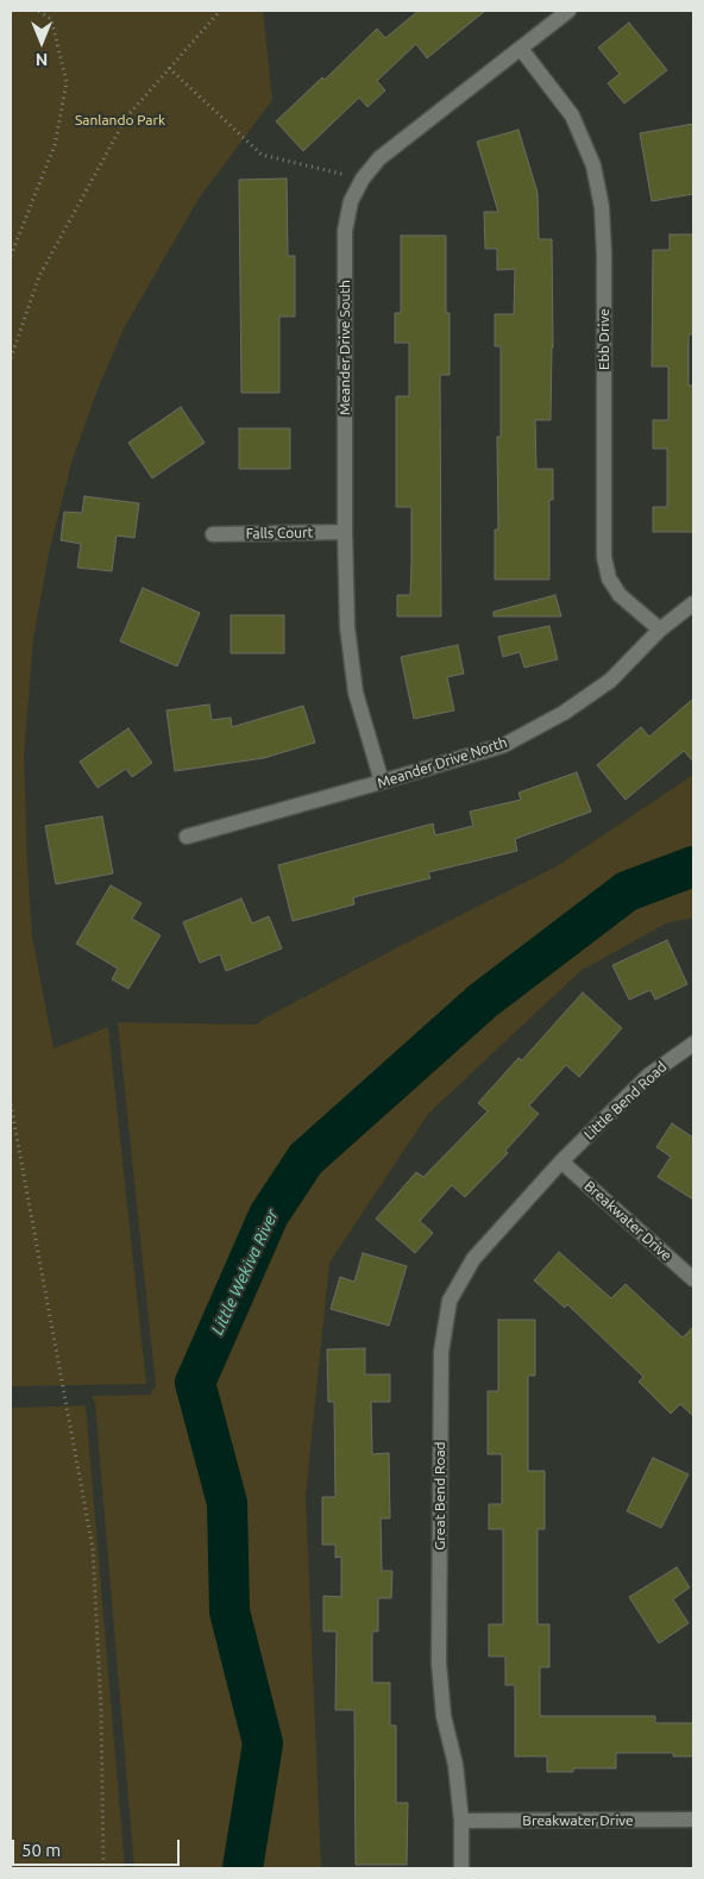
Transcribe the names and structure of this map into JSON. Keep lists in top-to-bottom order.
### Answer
{
  "streets": {
    "street": [
      "Ebb Drive",
      "Meander Drive South",
      "Falls Court",
      "Meander Drive North",
      "Little Bend Road",
      "Breakwater Drive",
      "Great Bend Road"
    ]
  },
  "crossings": [
    ["Ebb Drive", "Meander Drive South"],
    ["Ebb Drive", "Meander Drive North"],
    ["Meander Drive South", "Falls Court"],
    ["Meander Drive South", "Meander Drive North"],
    ["Little Bend Road", "Breakwater Drive"],
    ["Little Bend Road", "Great Bend Road"],
    ["Breakwater Drive", "Great Bend Road"]
  ],
  "water": ["Little Wekiva River"],
  "parks": ["Sanlando Park"],
  "scale_bar": "50 m",
  "north": "bottom"
}
